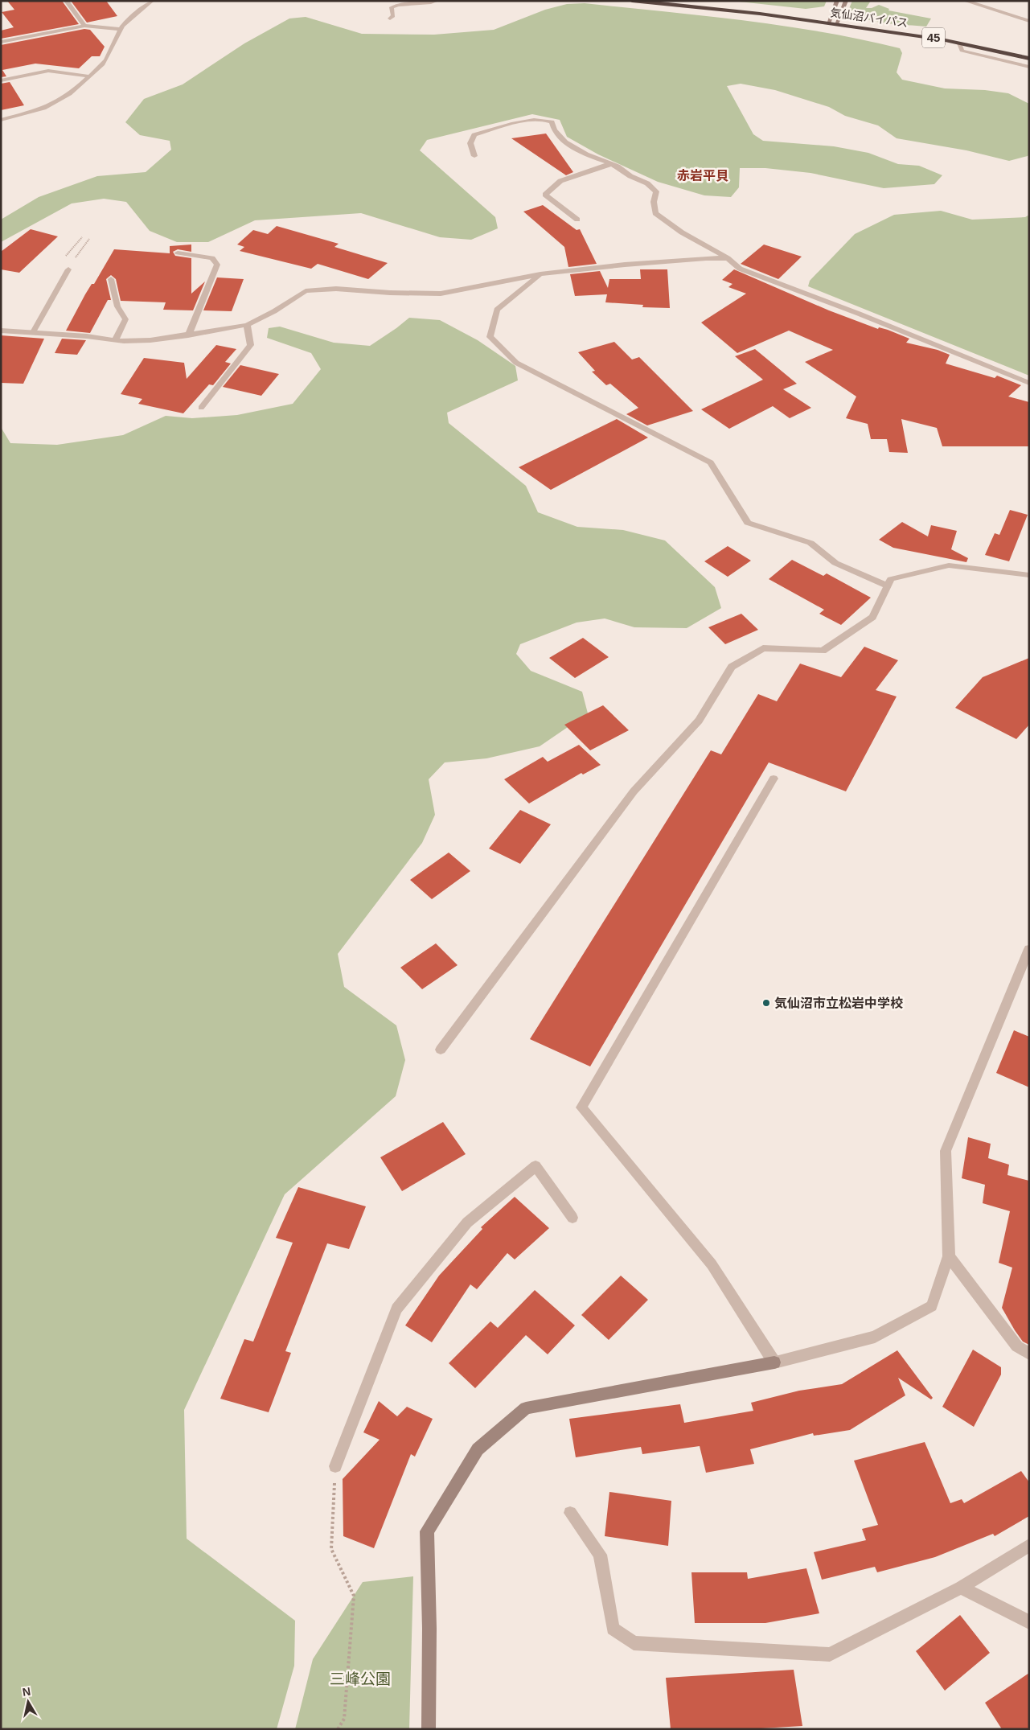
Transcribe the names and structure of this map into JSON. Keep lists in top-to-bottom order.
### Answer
{
  "streets": {
    "highway": ["気仙沼バイパス", "45"]
  },
  "districts": ["赤岩平貝"],
  "parks": ["三峰公園"],
  "places": ["気仙沼市立松岩中学校"],
  "north": "top"
}
